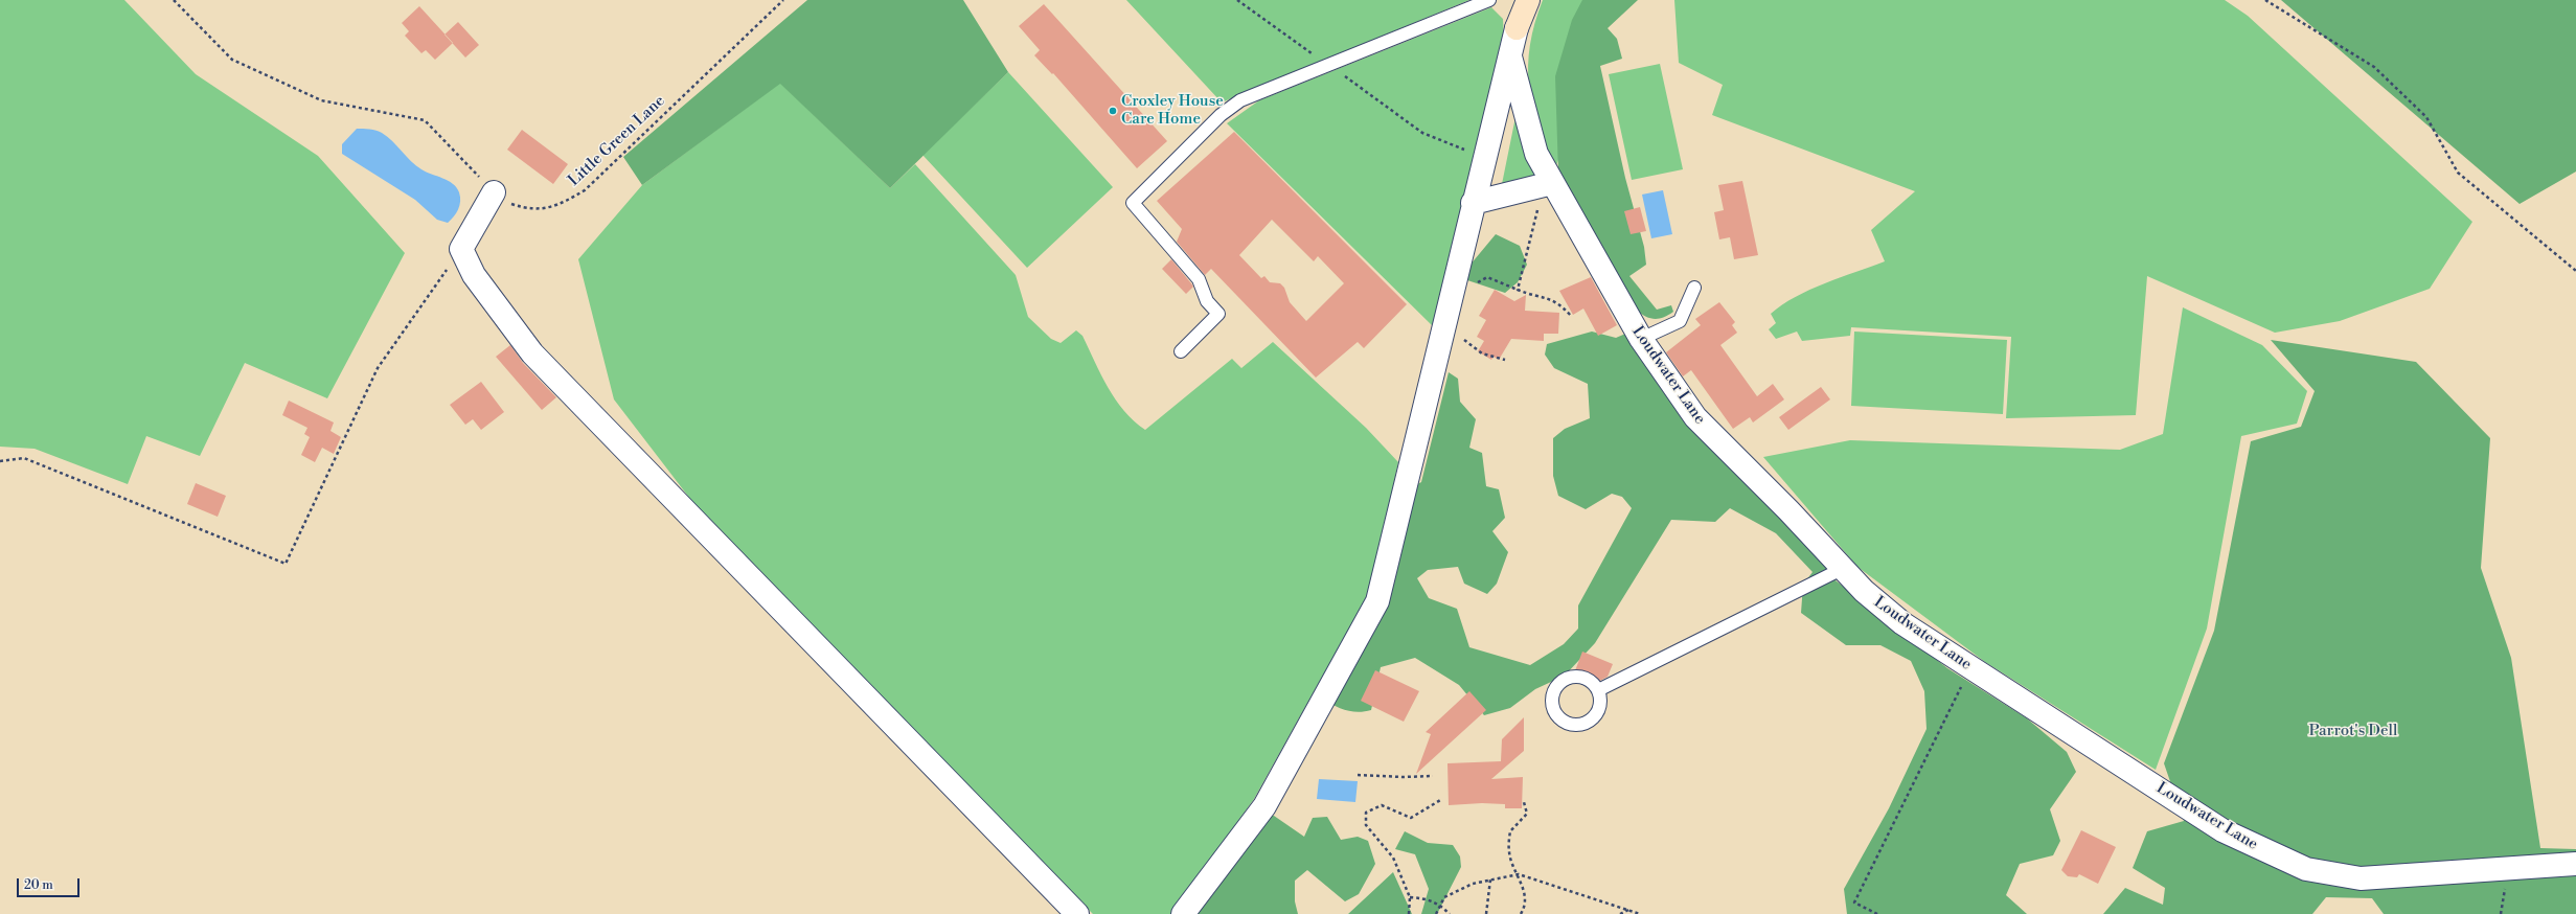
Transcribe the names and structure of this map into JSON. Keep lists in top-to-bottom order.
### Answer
{
  "streets": {
    "street": ["Loudwater Lane"],
    "path": ["Little Green Lane"]
  },
  "parks": ["Parrot's Dell"],
  "places": ["Croxley House Care Home"],
  "scale_bar": "20 m"
}
